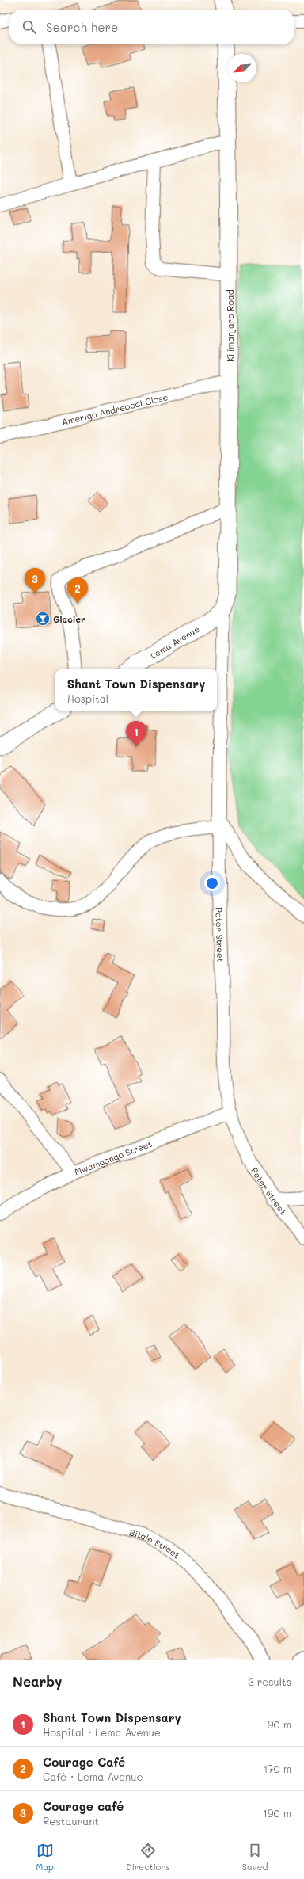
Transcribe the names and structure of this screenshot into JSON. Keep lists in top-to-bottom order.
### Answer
{
  "streets": {
    "main road": ["Kilimanjaro Road", "Lema Avenue"],
    "street": [
      "Amerigo Andreocci Close",
      "Peter Street",
      "Mwamgongo Street",
      "Bitale Street"
    ]
  },
  "crossings": [
    ["Kilimanjaro Road", "Amerigo Andreocci Close"],
    ["Kilimanjaro Road", "Lema Avenue"],
    ["Kilimanjaro Road", "Peter Street"],
    ["Lema Avenue", "Peter Street"],
    ["Peter Street", "Mwamgongo Street"]
  ],
  "places": {
    "bar": ["Glacier"]
  },
  "north": "bottom left",
  "page": {
    "search": "Search here",
    "pins": ["3", "2", "1"],
    "popup": ["Shant Town Dispensary", "Hospital"],
    "heading": ["Nearby", "3 results"],
    "list": [
      {
        "mark": "1",
        "name": "Shant Town Dispensary",
        "note": "Hospital · Lema Avenue",
        "value": "90 m"
      },
      {
        "mark": "2",
        "name": "Courage Café",
        "note": "Café · Lema Avenue",
        "value": "170 m"
      },
      {
        "mark": "3",
        "name": "Courage café",
        "note": "Restaurant",
        "value": "190 m"
      }
    ],
    "nav": ["Map", "Directions", "Saved"]
  }
}
